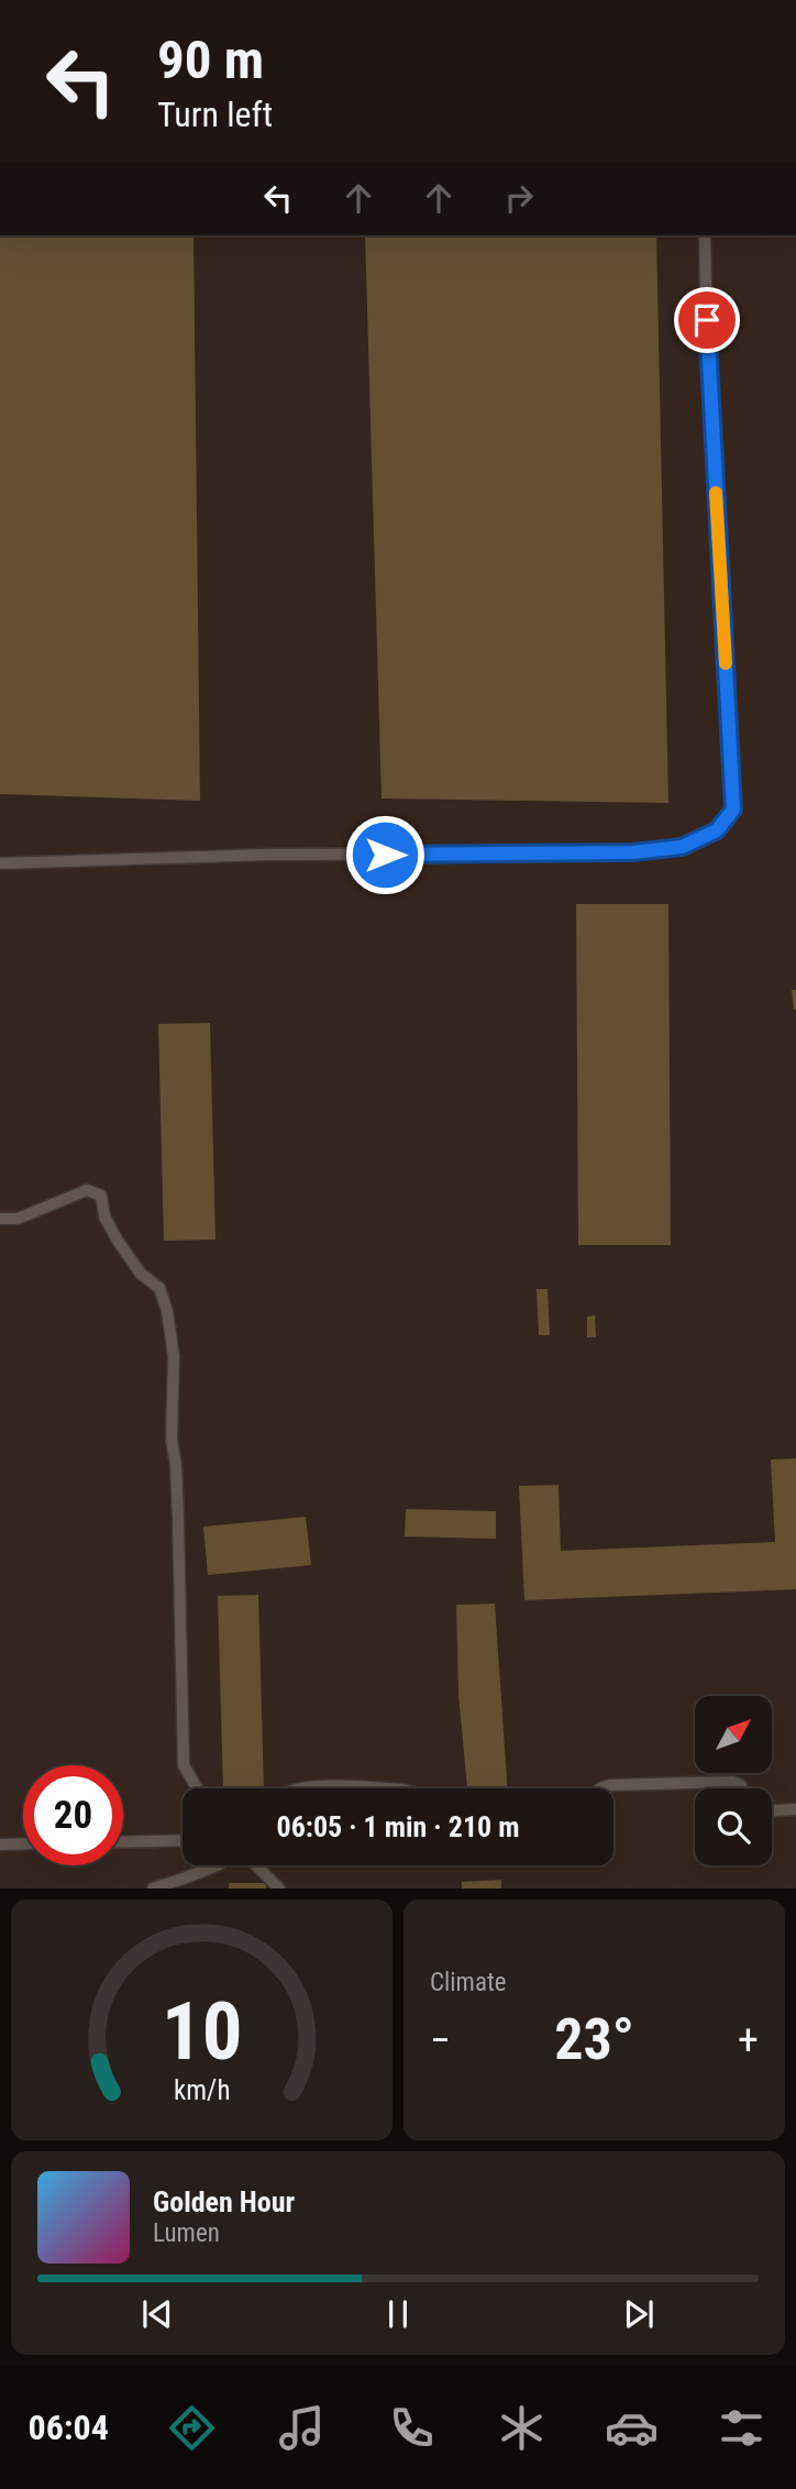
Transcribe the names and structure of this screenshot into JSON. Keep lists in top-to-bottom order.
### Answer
{
  "north": "top right",
  "page": {
    "turn": ["90 m", "Turn left"],
    "limit": "20",
    "trip": "06:05 · 1 min · 210 m",
    "tile": "Climate",
    "heat": ["−", "23°", "+"],
    "song": ["Golden Hour", "Lumen"],
    "tabs": "06:04",
    "gauge": ["10", "km/h"]
  }
}
